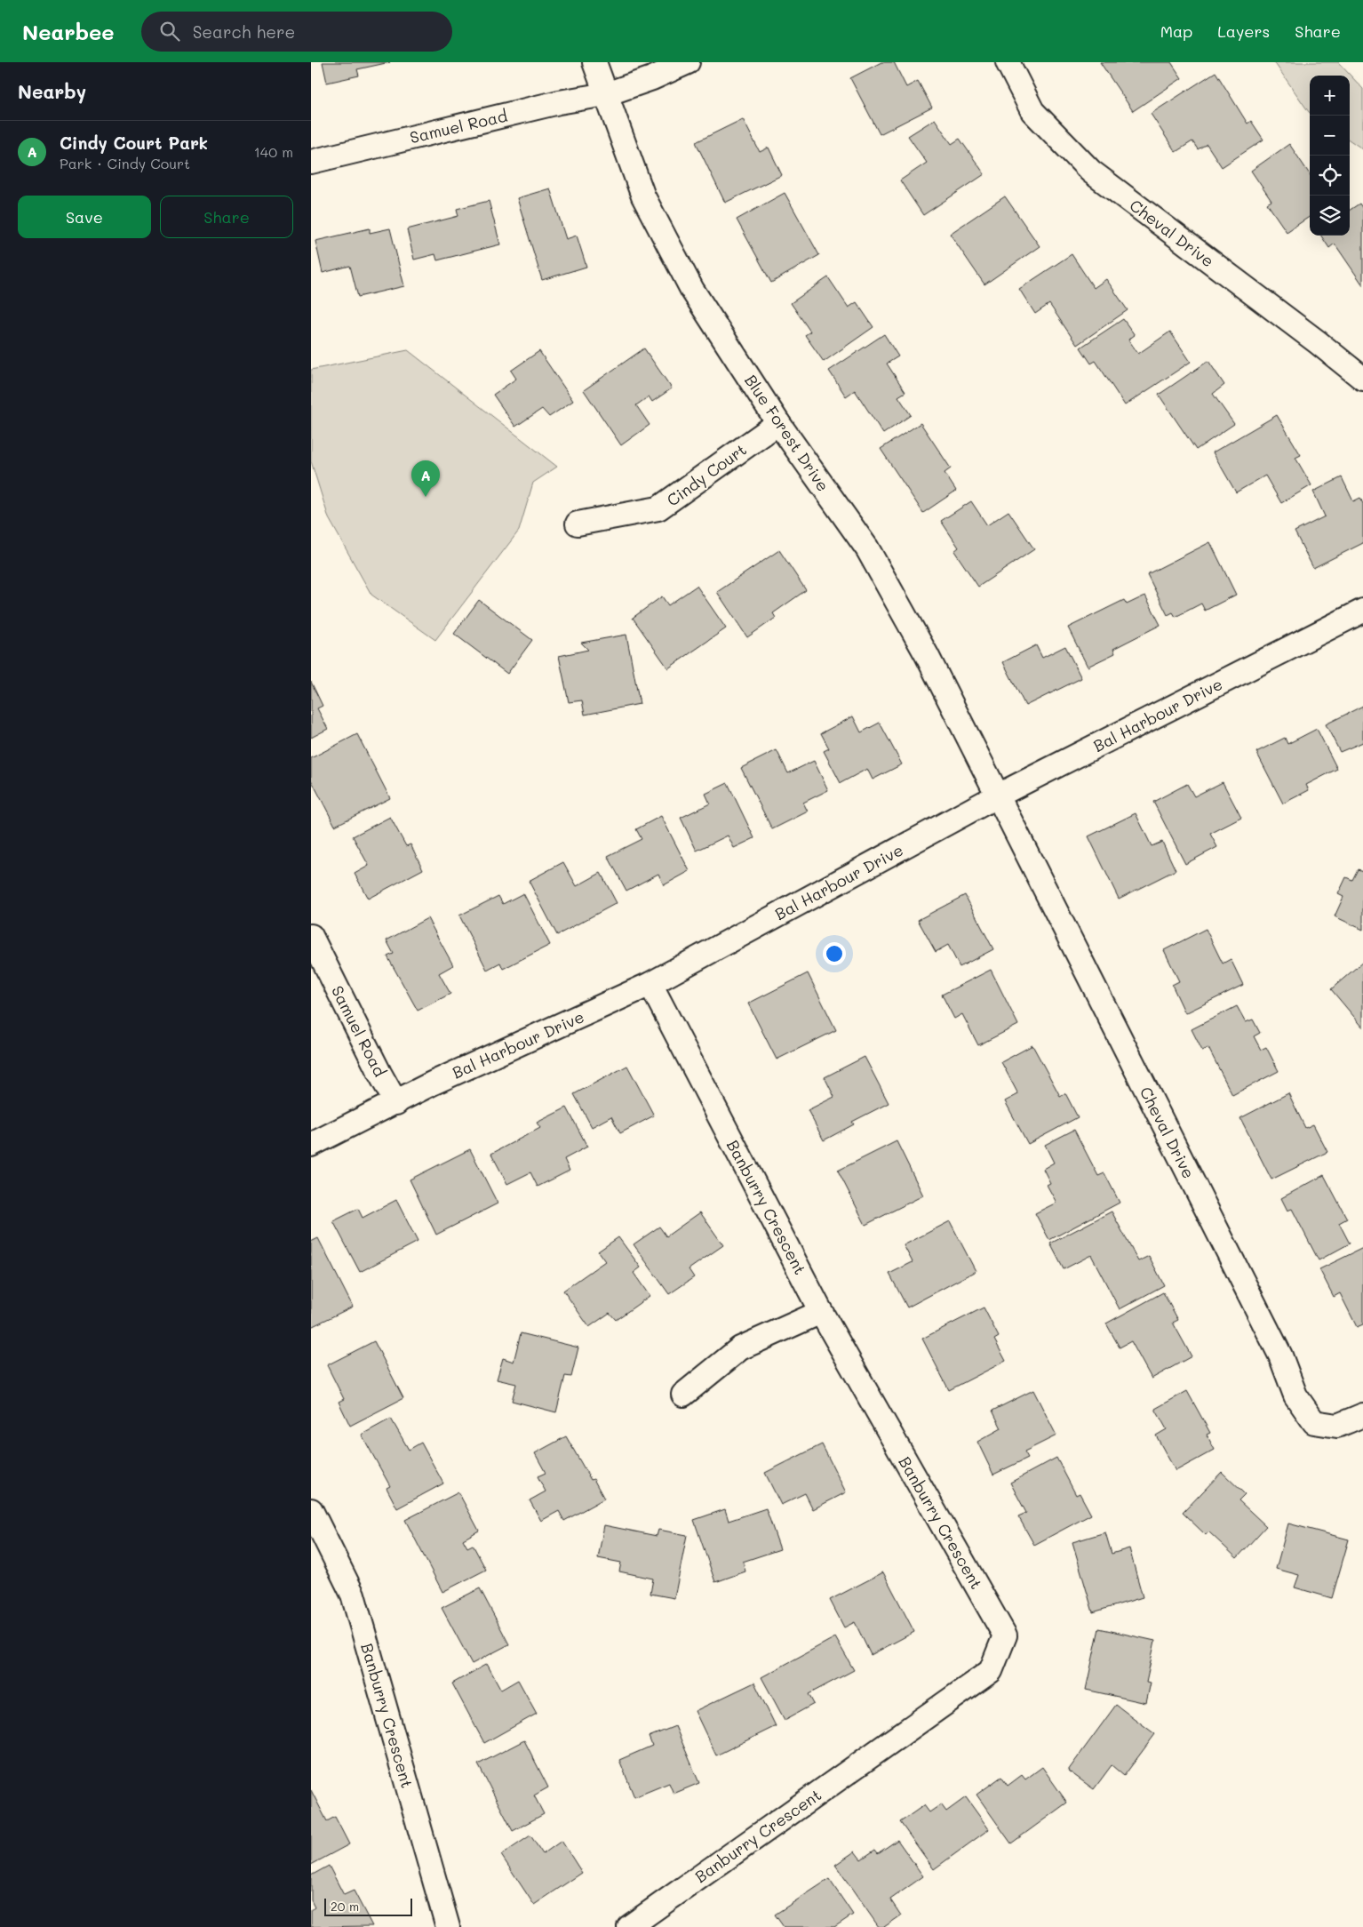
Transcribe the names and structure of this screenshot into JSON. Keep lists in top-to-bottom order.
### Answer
{
  "streets": {
    "street": [
      "Samuel Road",
      "Cheval Drive",
      "Blue Forest Drive",
      "Cindy Court",
      "Bal Harbour Drive",
      "Banburry Crescent"
    ]
  },
  "crossings": [
    ["Samuel Road", "Blue Forest Drive"],
    ["Samuel Road", "Bal Harbour Drive"],
    ["Cheval Drive", "Blue Forest Drive"],
    ["Cheval Drive", "Bal Harbour Drive"],
    ["Blue Forest Drive", "Cindy Court"],
    ["Blue Forest Drive", "Bal Harbour Drive"],
    ["Bal Harbour Drive", "Banburry Crescent"]
  ],
  "scale_bar": "20 m",
  "page": {
    "header": "Nearbee",
    "search": "Search here",
    "nav": ["Map", "Layers", "Share"],
    "heading": "Nearby",
    "map_buttons": ["+", "−"],
    "list": [
      {
        "mark": "A",
        "name": "Cindy Court Park",
        "note": "Park · Cindy Court",
        "value": "140 m"
      }
    ],
    "buttons": ["Save", "Share"],
    "pins": "A",
    "scale": "20 m"
  }
}
